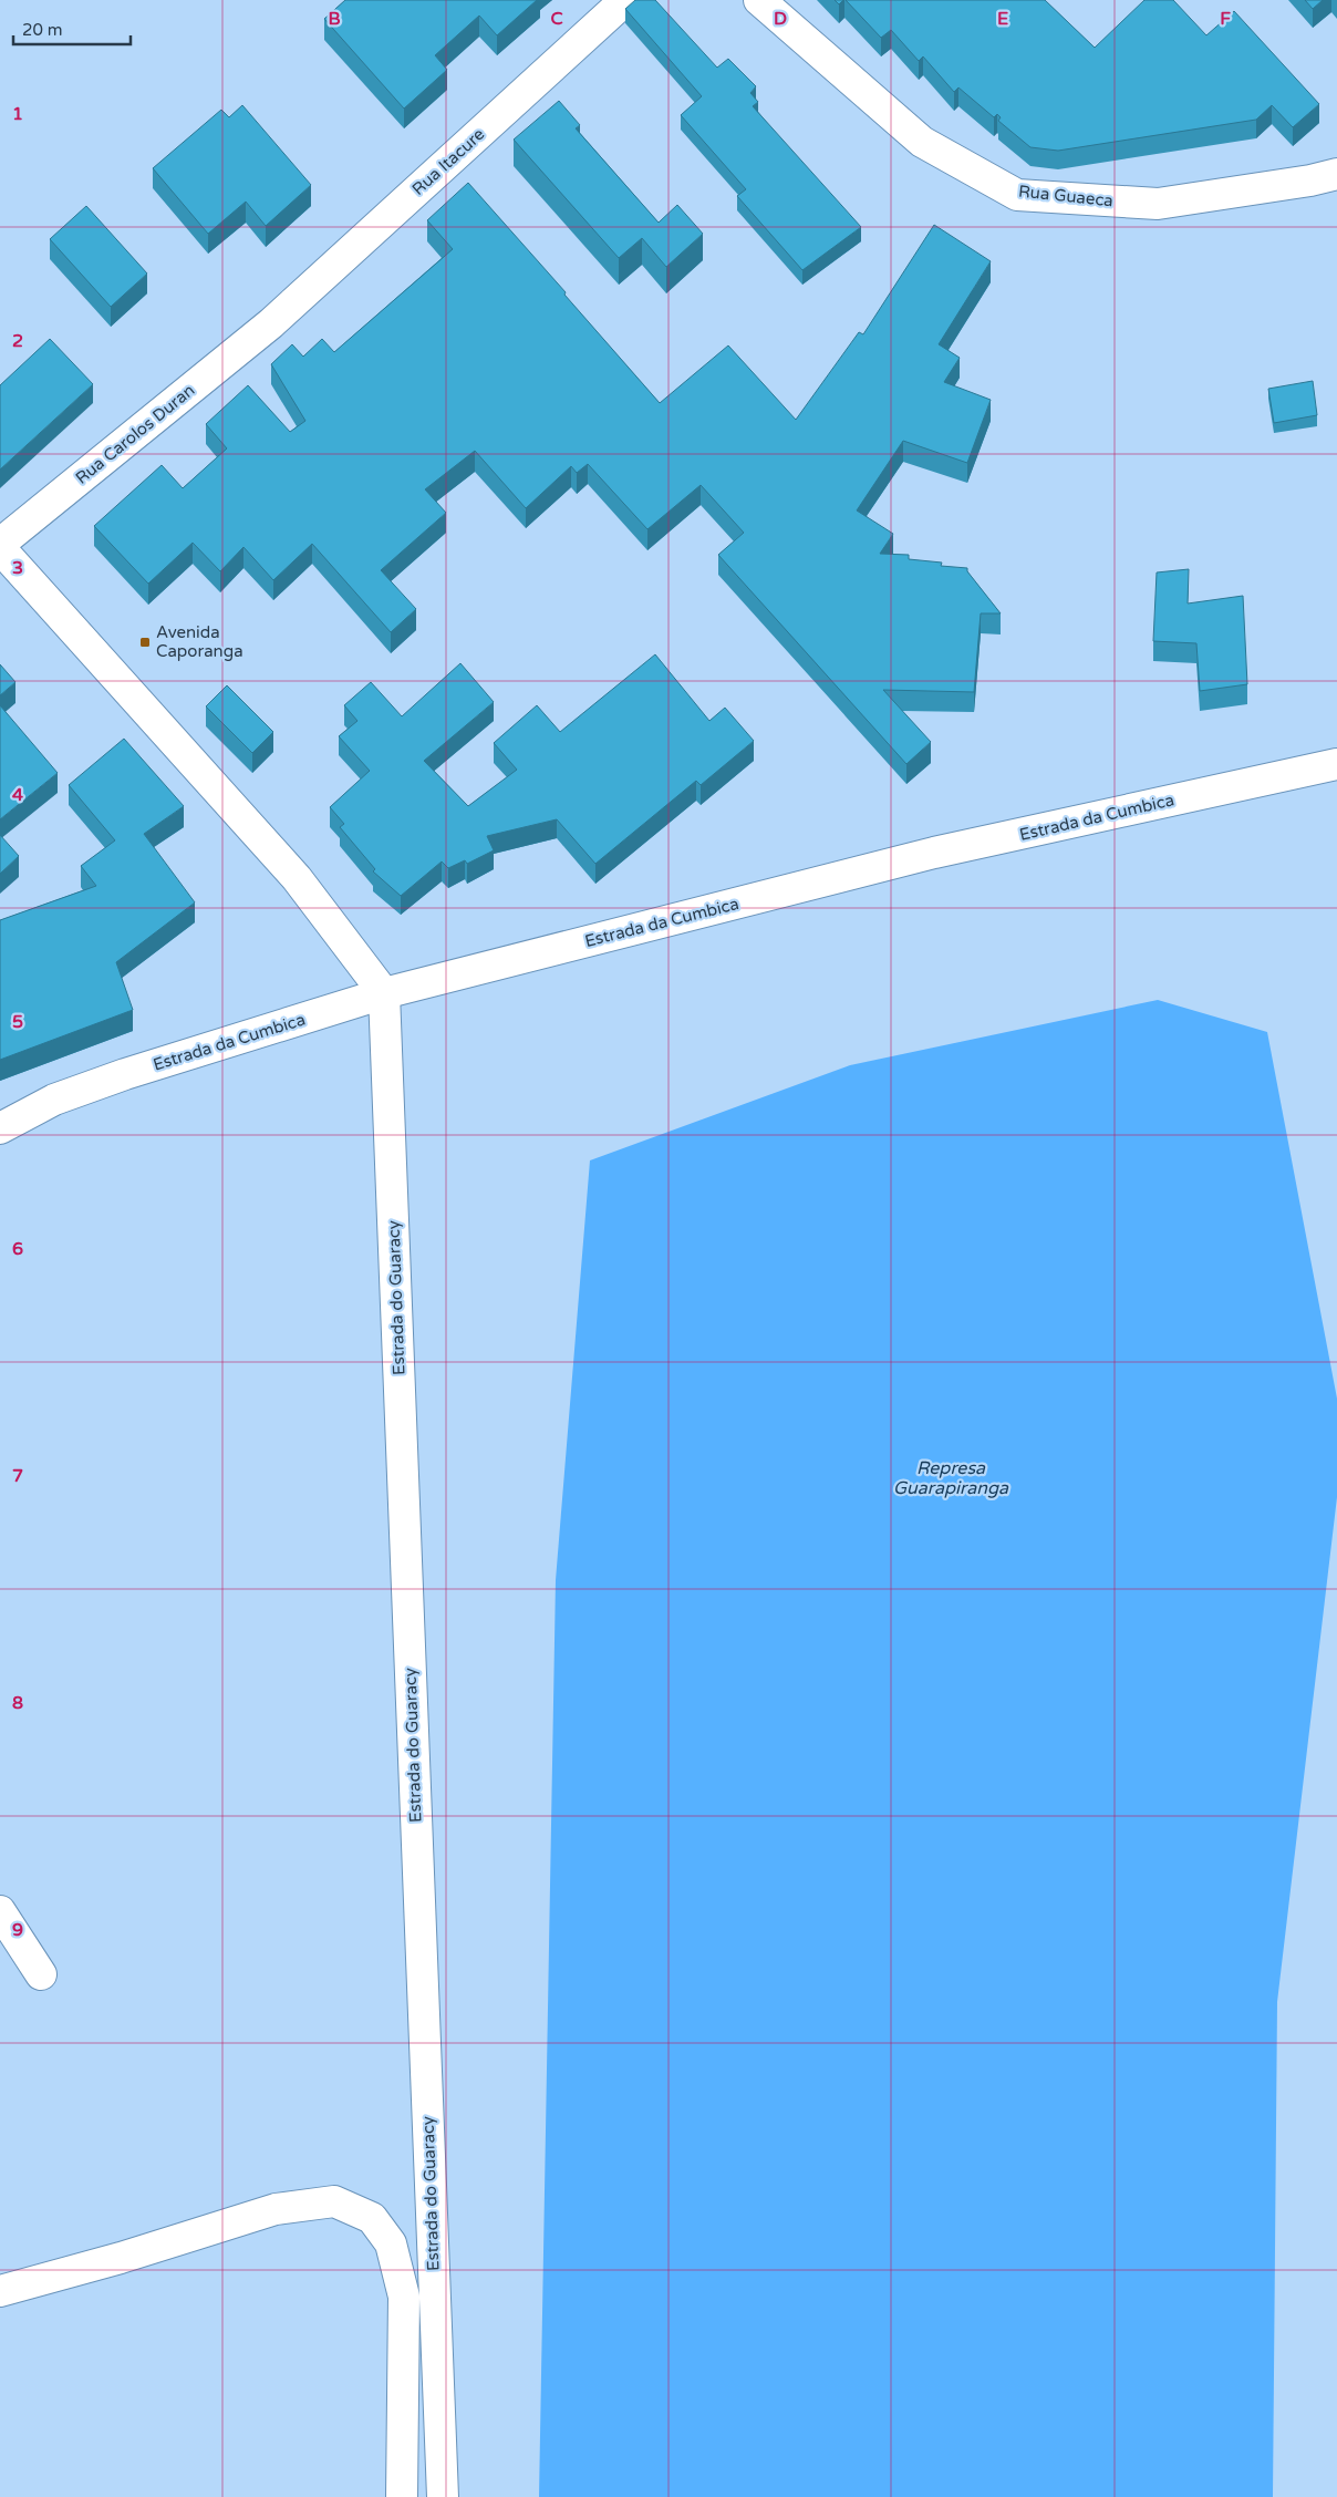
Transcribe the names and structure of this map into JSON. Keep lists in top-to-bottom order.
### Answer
{
  "streets": {
    "street": [
      "Rua Itacure",
      "Rua Guaeca",
      "Rua Carolos Duran",
      "Estrada da Cumbica",
      "Estrada do Guaracy"
    ]
  },
  "crossings": [
    ["Rua Itacure", "Rua Carolos Duran"],
    ["Estrada da Cumbica", "Estrada do Guaracy"]
  ],
  "water": ["Represa Guarapiranga"],
  "places": {
    "transit": ["Avenida Caporanga"]
  },
  "scale_bar": "20 m",
  "grid": {
    "columns": [
      "B",
      "C",
      "D",
      "E",
      "F"
    ],
    "rows": [
      "1",
      "2",
      "3",
      "4",
      "5",
      "6",
      "7",
      "8",
      "9"
    ]
  }
}
